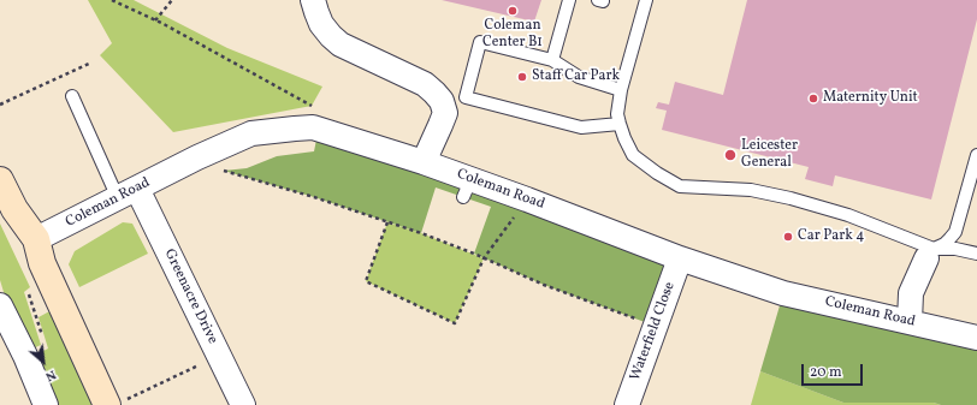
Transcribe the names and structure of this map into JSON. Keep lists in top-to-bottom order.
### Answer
{
  "streets": {
    "street": ["Coleman Road", "Greenacre Drive", "Waterfield Close"]
  },
  "crossings": [
    ["Coleman Road", "Greenacre Drive"],
    ["Coleman Road", "Waterfield Close"]
  ],
  "places": [
    "Coleman Center B1",
    "Staff Car Park",
    "Maternity Unit",
    "Leicester General",
    "Car Park 4"
  ],
  "scale_bar": "20 m",
  "north": "bottom right"
}
